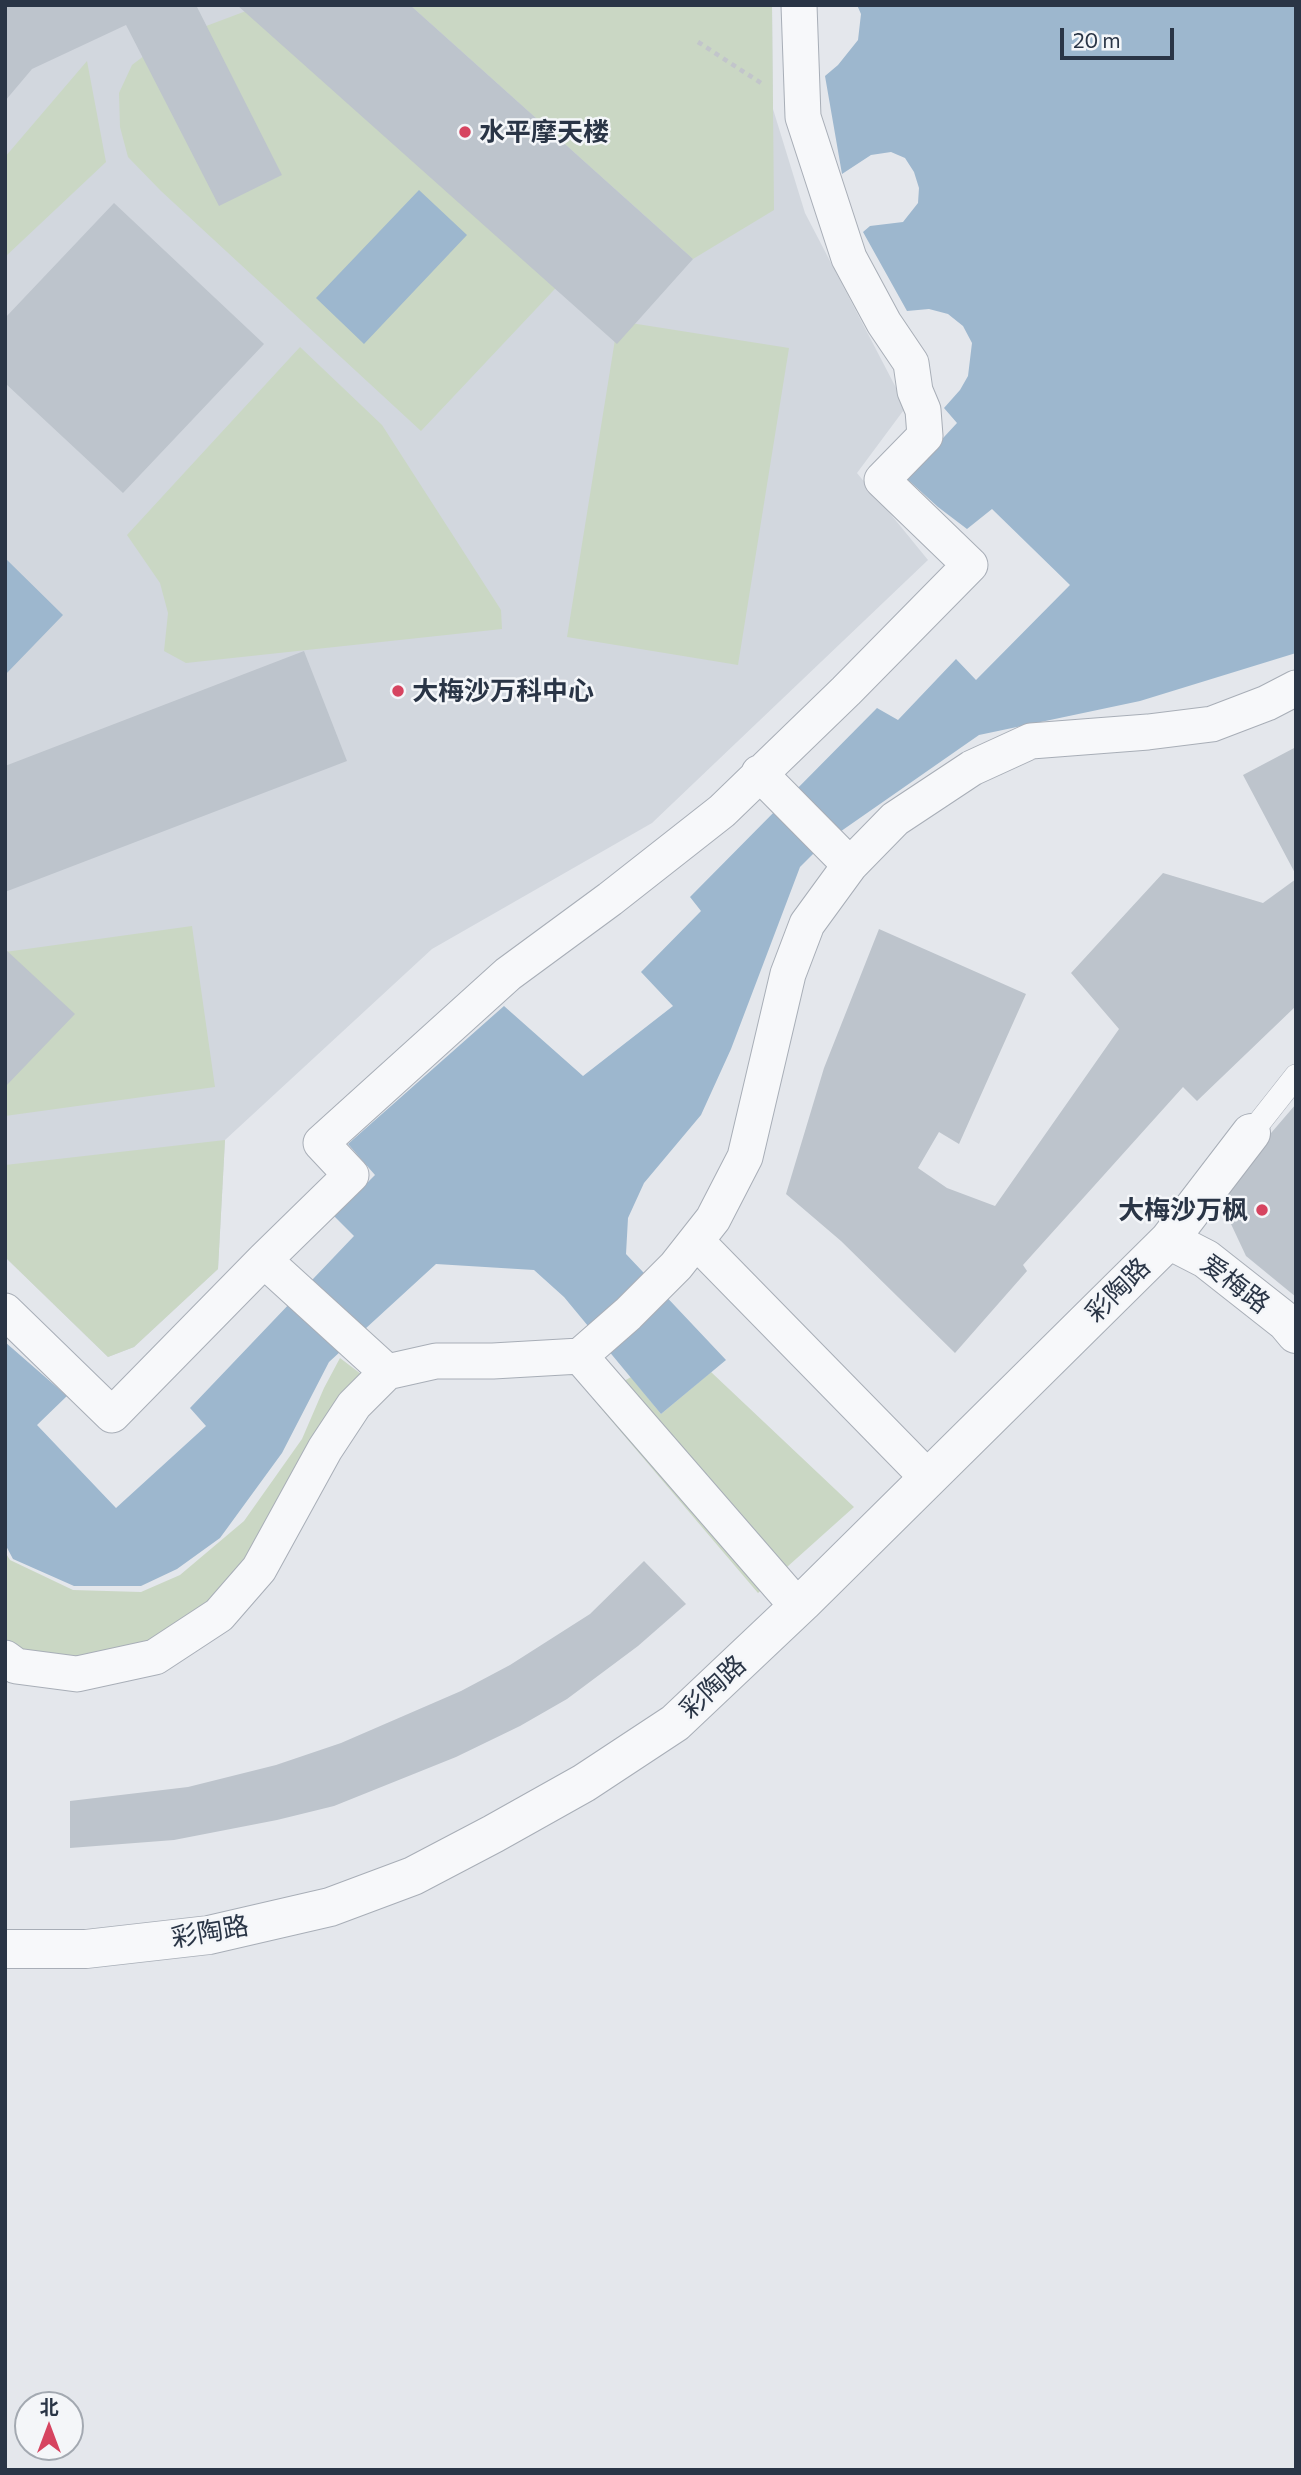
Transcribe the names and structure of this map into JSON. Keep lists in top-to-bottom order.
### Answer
{
  "streets": {
    "street": ["爱梅路", "彩陶路"]
  },
  "crossings": [
    ["爱梅路", "彩陶路"]
  ],
  "places": ["水平摩天楼", "大梅沙万科中心", "大梅沙万枫"],
  "scale_bar": "20 m",
  "north": "top"
}
